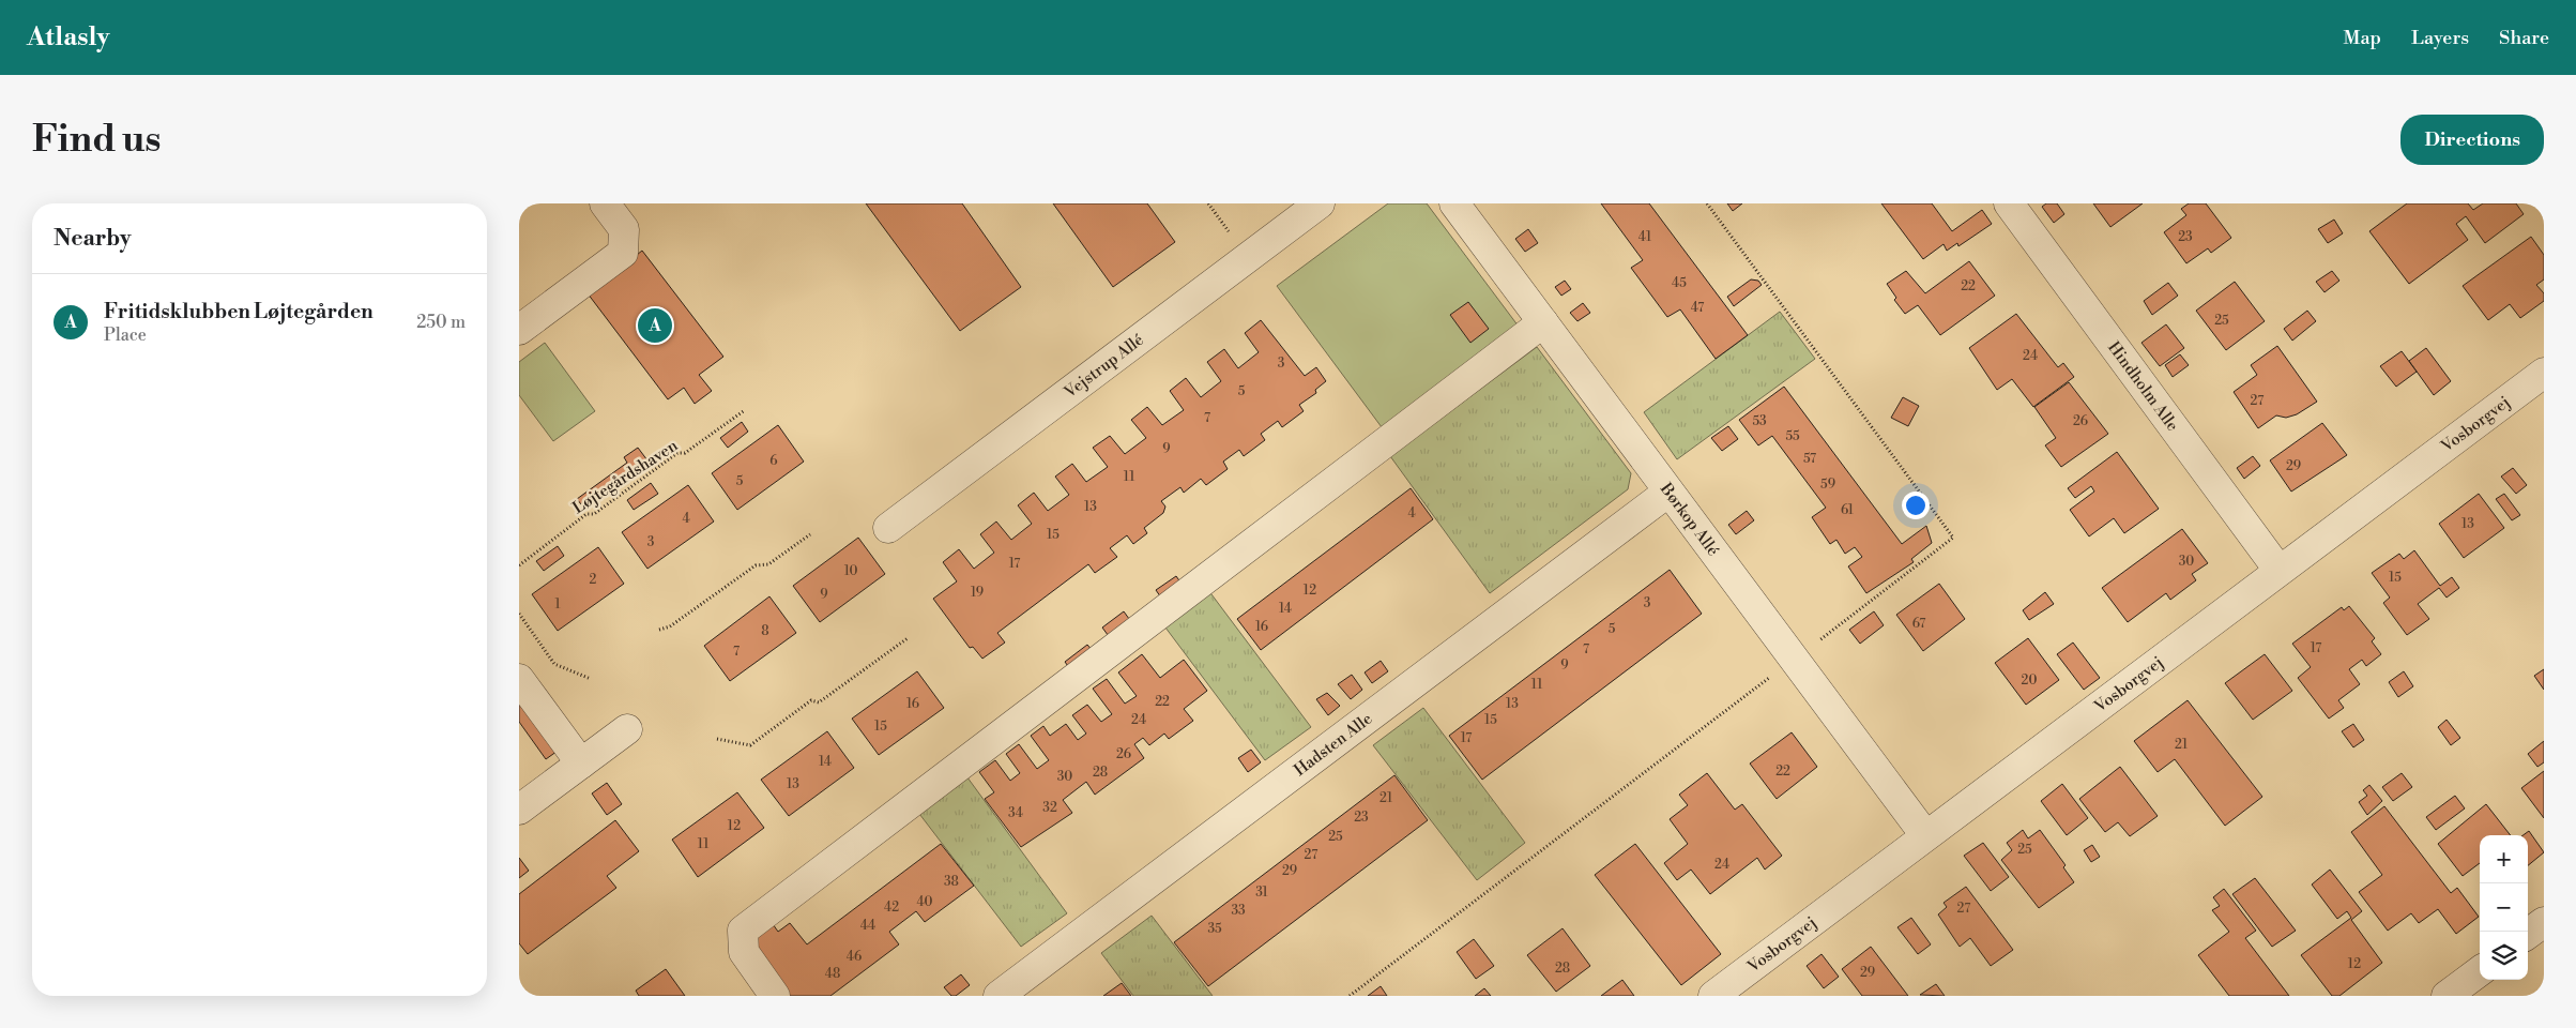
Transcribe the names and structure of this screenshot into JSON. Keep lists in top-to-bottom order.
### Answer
{
  "streets": {
    "street": [
      "Vejstrup Allé",
      "Hindholm Alle",
      "Vosborgvej",
      "Børkop Allé",
      "Hadsten Alle"
    ],
    "path": ["Løjtegårdshaven"]
  },
  "crossings": [
    ["Hindholm Alle", "Vosborgvej"],
    ["Vosborgvej", "Børkop Allé"],
    ["Børkop Allé", "Hadsten Alle"]
  ],
  "house_numbers": [
    "41",
    "23",
    "45",
    "22",
    "47",
    "25",
    "24",
    "3",
    "5",
    "27",
    "7",
    "53",
    "26",
    "55",
    "9",
    "57",
    "6",
    "29",
    "11",
    "5",
    "59",
    "13",
    "61",
    "4",
    "4",
    "13",
    "15",
    "3",
    "30",
    "17",
    "10",
    "15",
    "2",
    "12",
    "19",
    "9",
    "3",
    "1",
    "14",
    "67",
    "16",
    "5",
    "8",
    "17",
    "7",
    "7",
    "9",
    "20",
    "11",
    "22",
    "16",
    "13",
    "24",
    "15",
    "15",
    "17",
    "21",
    "26",
    "14",
    "22",
    "28",
    "30",
    "13",
    "21",
    "32",
    "34",
    "23",
    "12",
    "25",
    "11",
    "25",
    "27",
    "24",
    "29",
    "38",
    "31",
    "40",
    "42",
    "27",
    "33",
    "44",
    "35",
    "46",
    "12",
    "28",
    "29",
    "48"
  ],
  "page": {
    "header": "Atlasly",
    "nav": ["Map", "Layers", "Share"],
    "buttons": "Directions",
    "title": "Find us",
    "heading": "Nearby",
    "list": [
      {
        "mark": "A",
        "name": "Fritidsklubben Løjtegården",
        "note": "Place",
        "value": "250 m"
      }
    ],
    "pins": "A",
    "map_buttons": ["+", "−"]
  }
}
